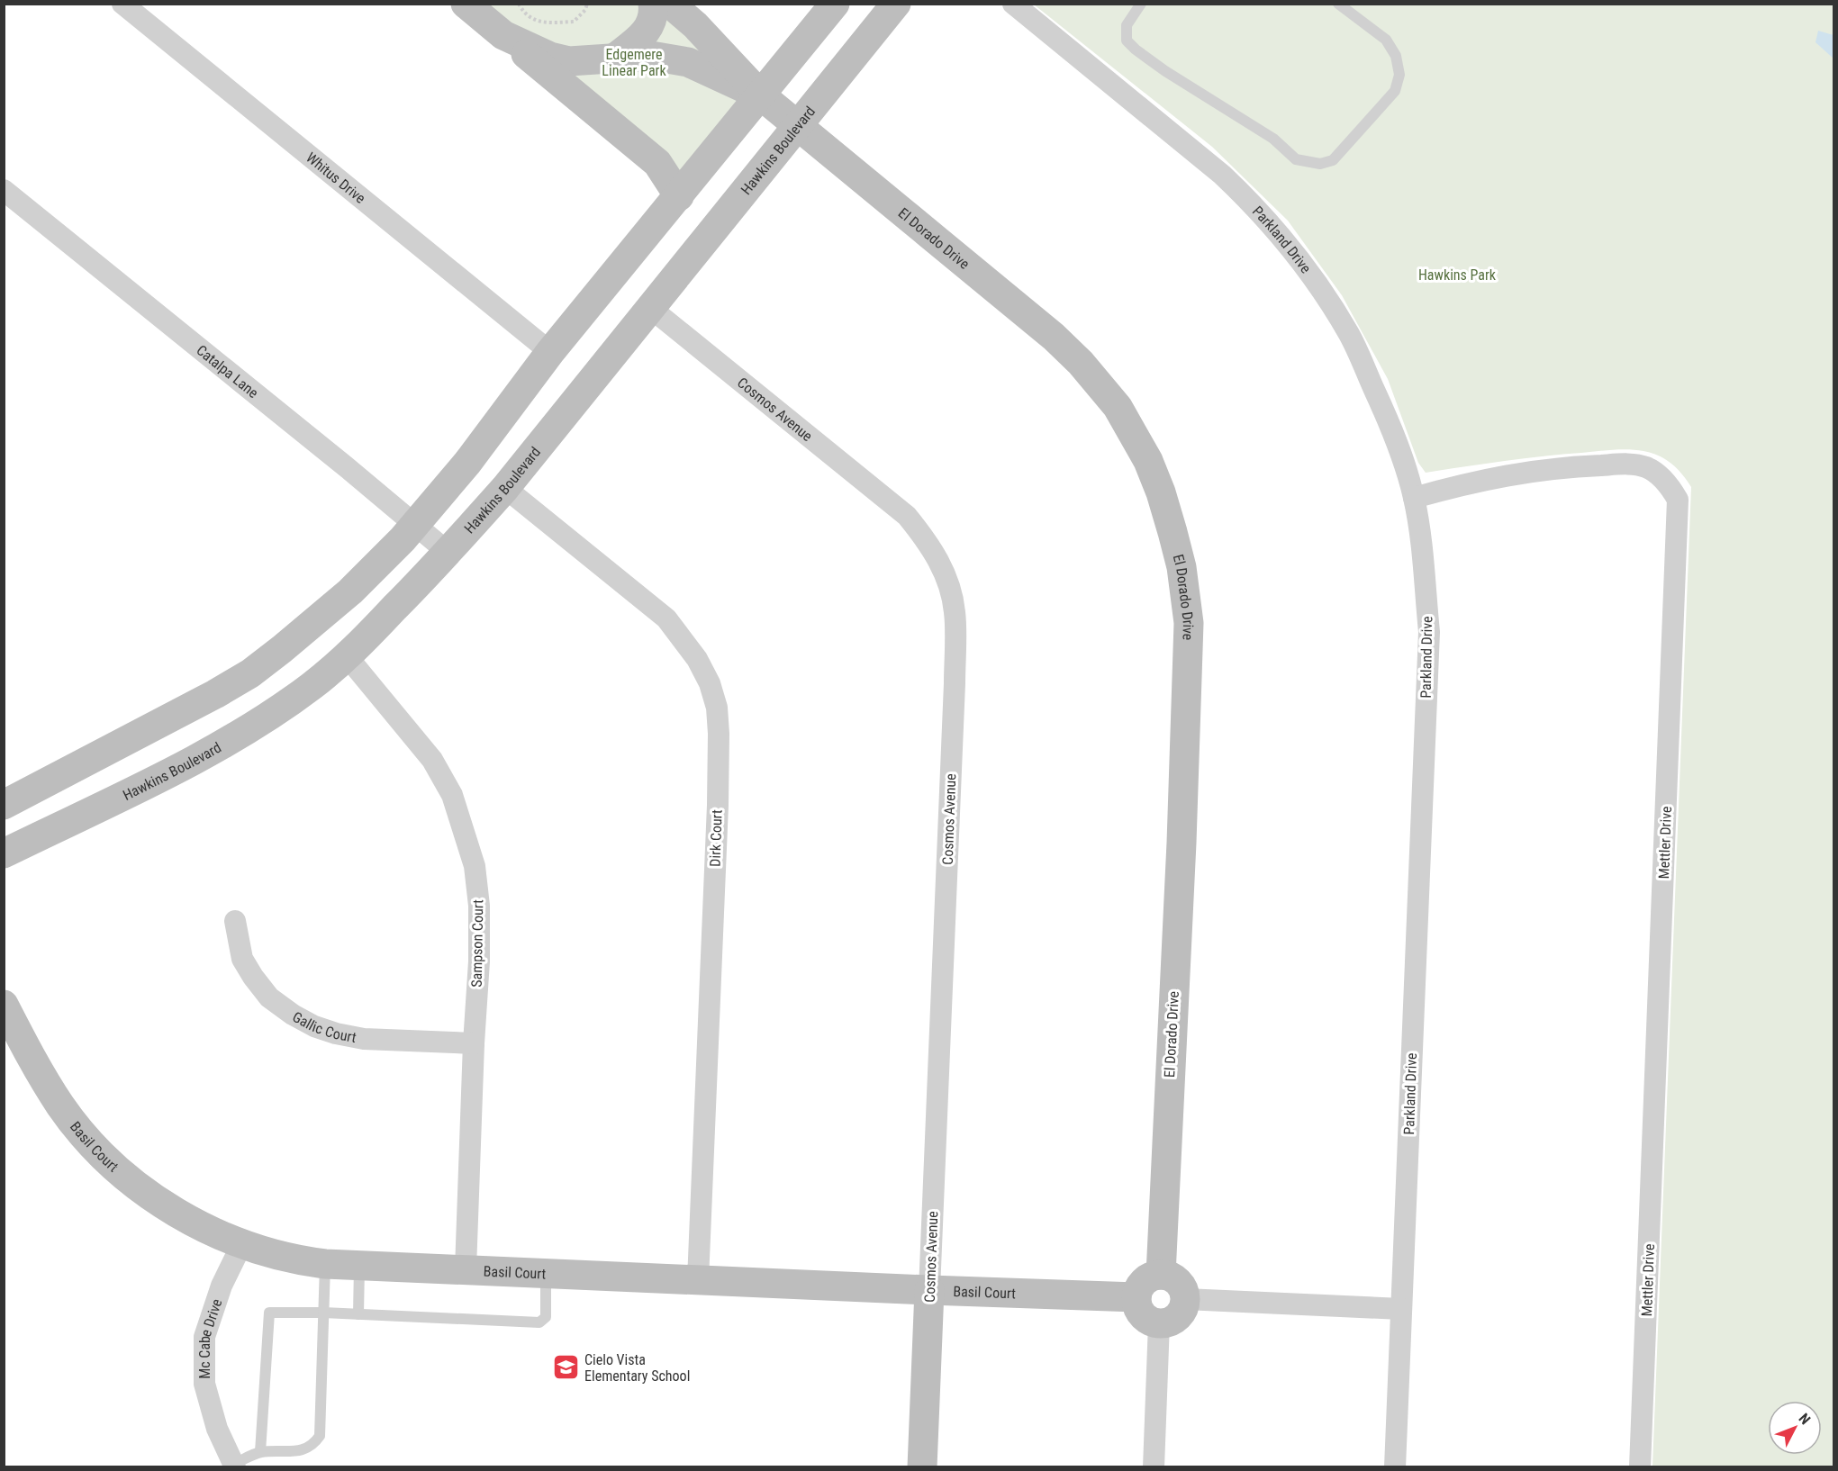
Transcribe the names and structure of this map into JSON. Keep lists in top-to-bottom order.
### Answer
{
  "streets": {
    "main road": [
      "Hawkins Boulevard",
      "El Dorado Drive",
      "Cosmos Avenue",
      "Basil Court"
    ],
    "street": [
      "Whitus Drive",
      "Parkland Drive",
      "Catalpa Lane",
      "Dirk Court",
      "Mettler Drive",
      "Sampson Court",
      "Gallic Court",
      "Mc Cabe Drive"
    ]
  },
  "crossings": [
    ["Hawkins Boulevard", "El Dorado Drive"],
    ["Hawkins Boulevard", "Catalpa Lane"],
    ["Hawkins Boulevard", "Cosmos Avenue"],
    ["Hawkins Boulevard", "Dirk Court"],
    ["Hawkins Boulevard", "Sampson Court"],
    ["El Dorado Drive", "Basil Court"],
    ["Parkland Drive", "Mettler Drive"],
    ["Cosmos Avenue", "Basil Court"],
    ["Dirk Court", "Basil Court"],
    ["Sampson Court", "Gallic Court"],
    ["Sampson Court", "Basil Court"],
    ["Basil Court", "Mc Cabe Drive"]
  ],
  "parks": ["Edgemere Linear Park", "Hawkins Park"],
  "places": {
    "school or university": ["Cielo Vista Elementary School"]
  },
  "north": "top right"
}
